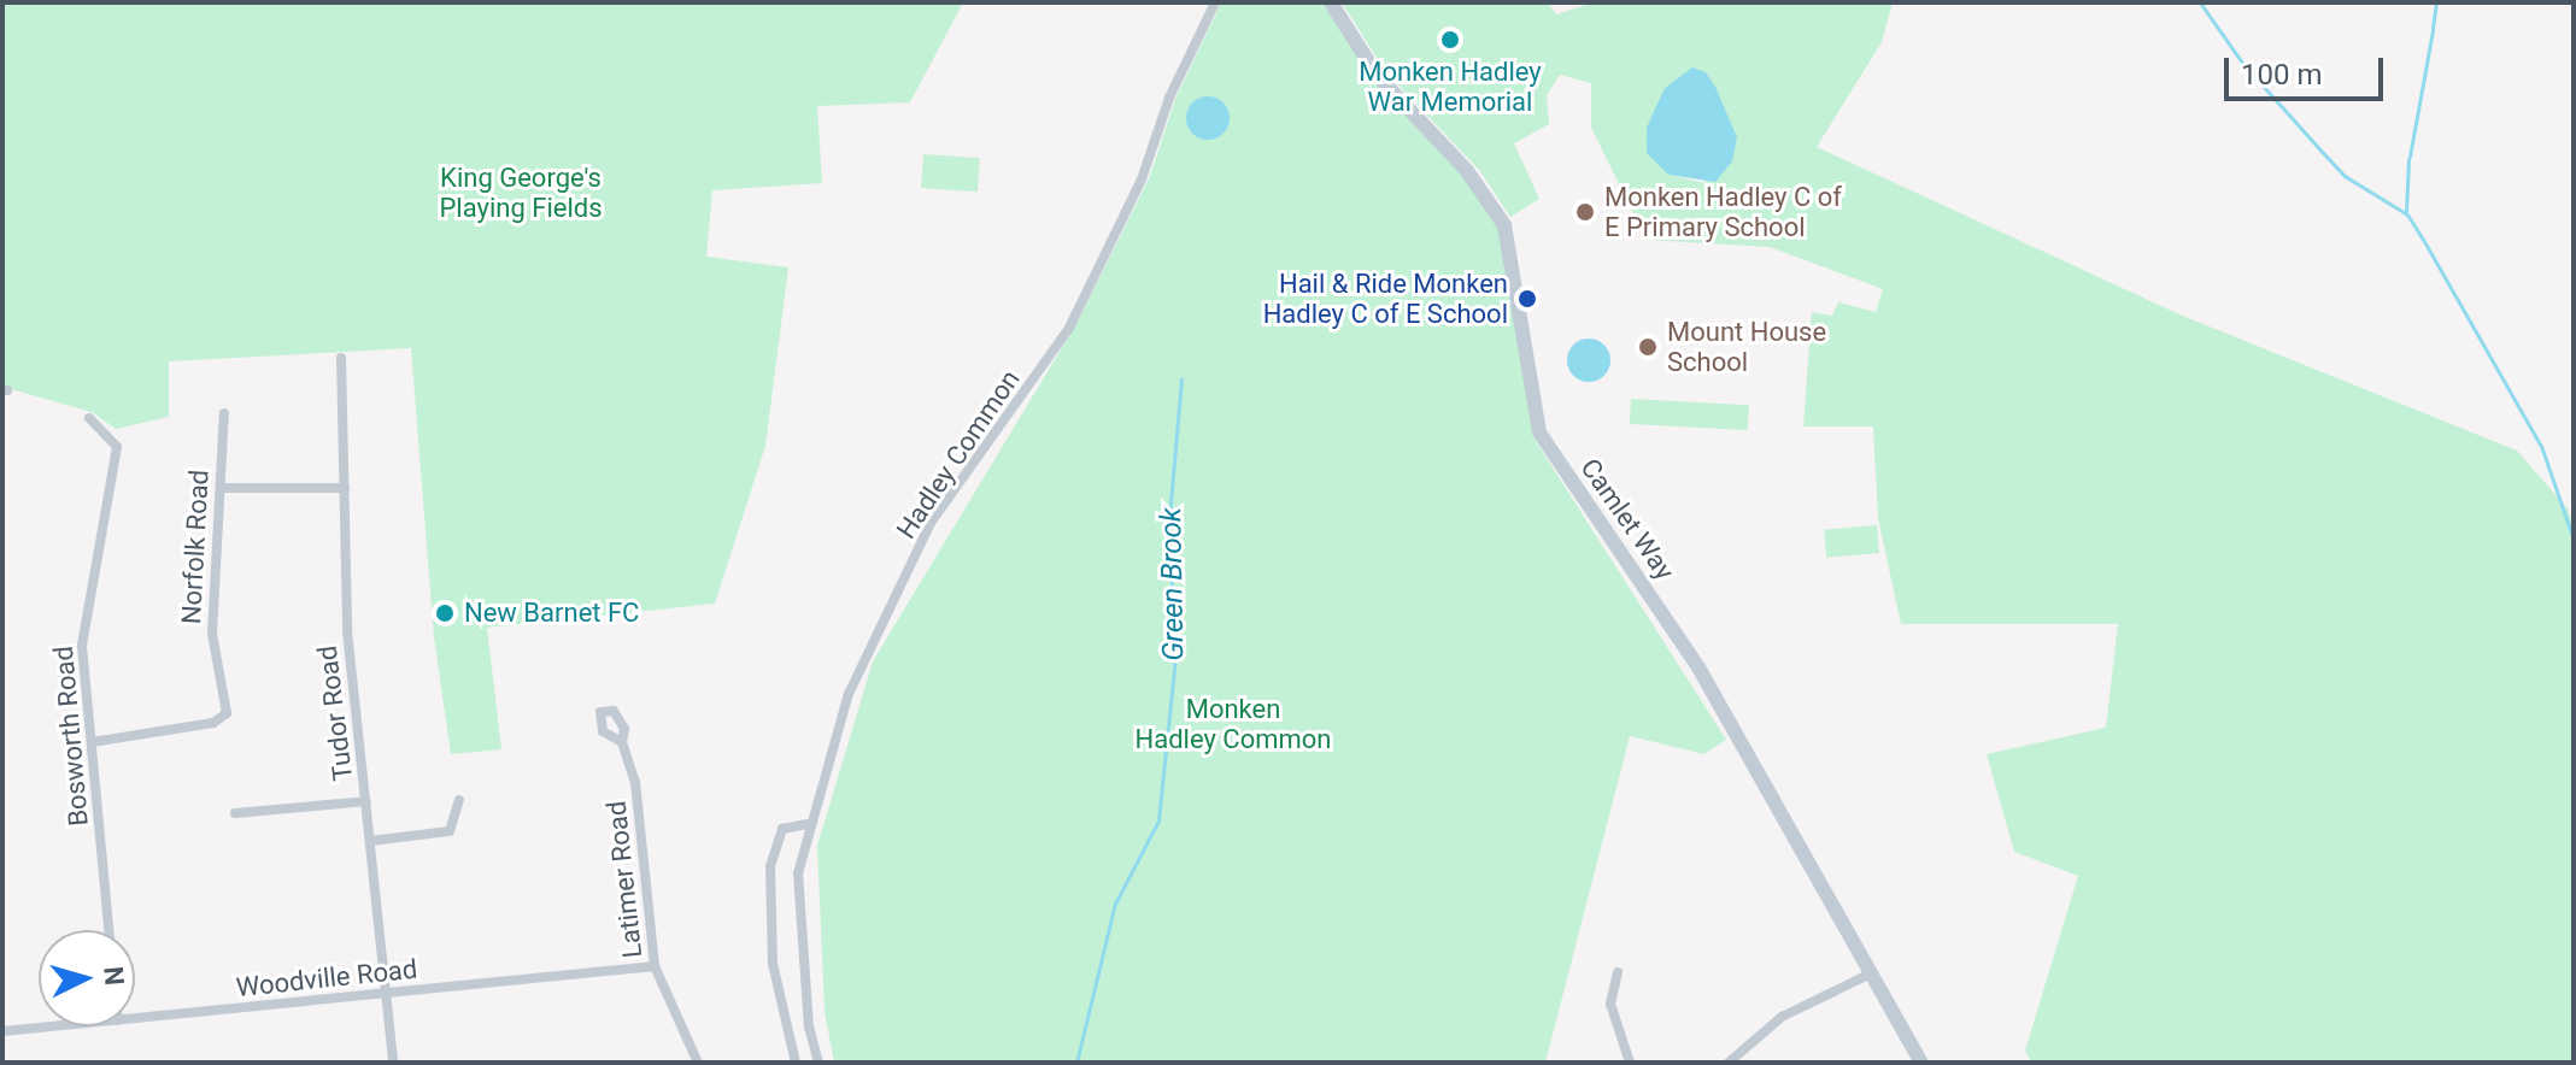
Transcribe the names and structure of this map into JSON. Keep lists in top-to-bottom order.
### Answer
{
  "streets": {
    "street": [
      "Hadley Common",
      "Camlet Way",
      "Norfolk Road",
      "Tudor Road",
      "Bosworth Road",
      "Latimer Road",
      "Woodville Road"
    ]
  },
  "crossings": [
    ["Norfolk Road", "Bosworth Road"],
    ["Tudor Road", "Woodville Road"],
    ["Latimer Road", "Woodville Road"]
  ],
  "water": ["Green Brook"],
  "parks": ["King George's Playing Fields", "Monken Hadley Common"],
  "places": [
    "Monken Hadley War Memorial",
    "Monken Hadley C of E Primary School",
    "Hail & Ride Monken Hadley C of E School",
    "Mount House School",
    "New Barnet FC"
  ],
  "scale_bar": "100 m",
  "north": "right"
}
